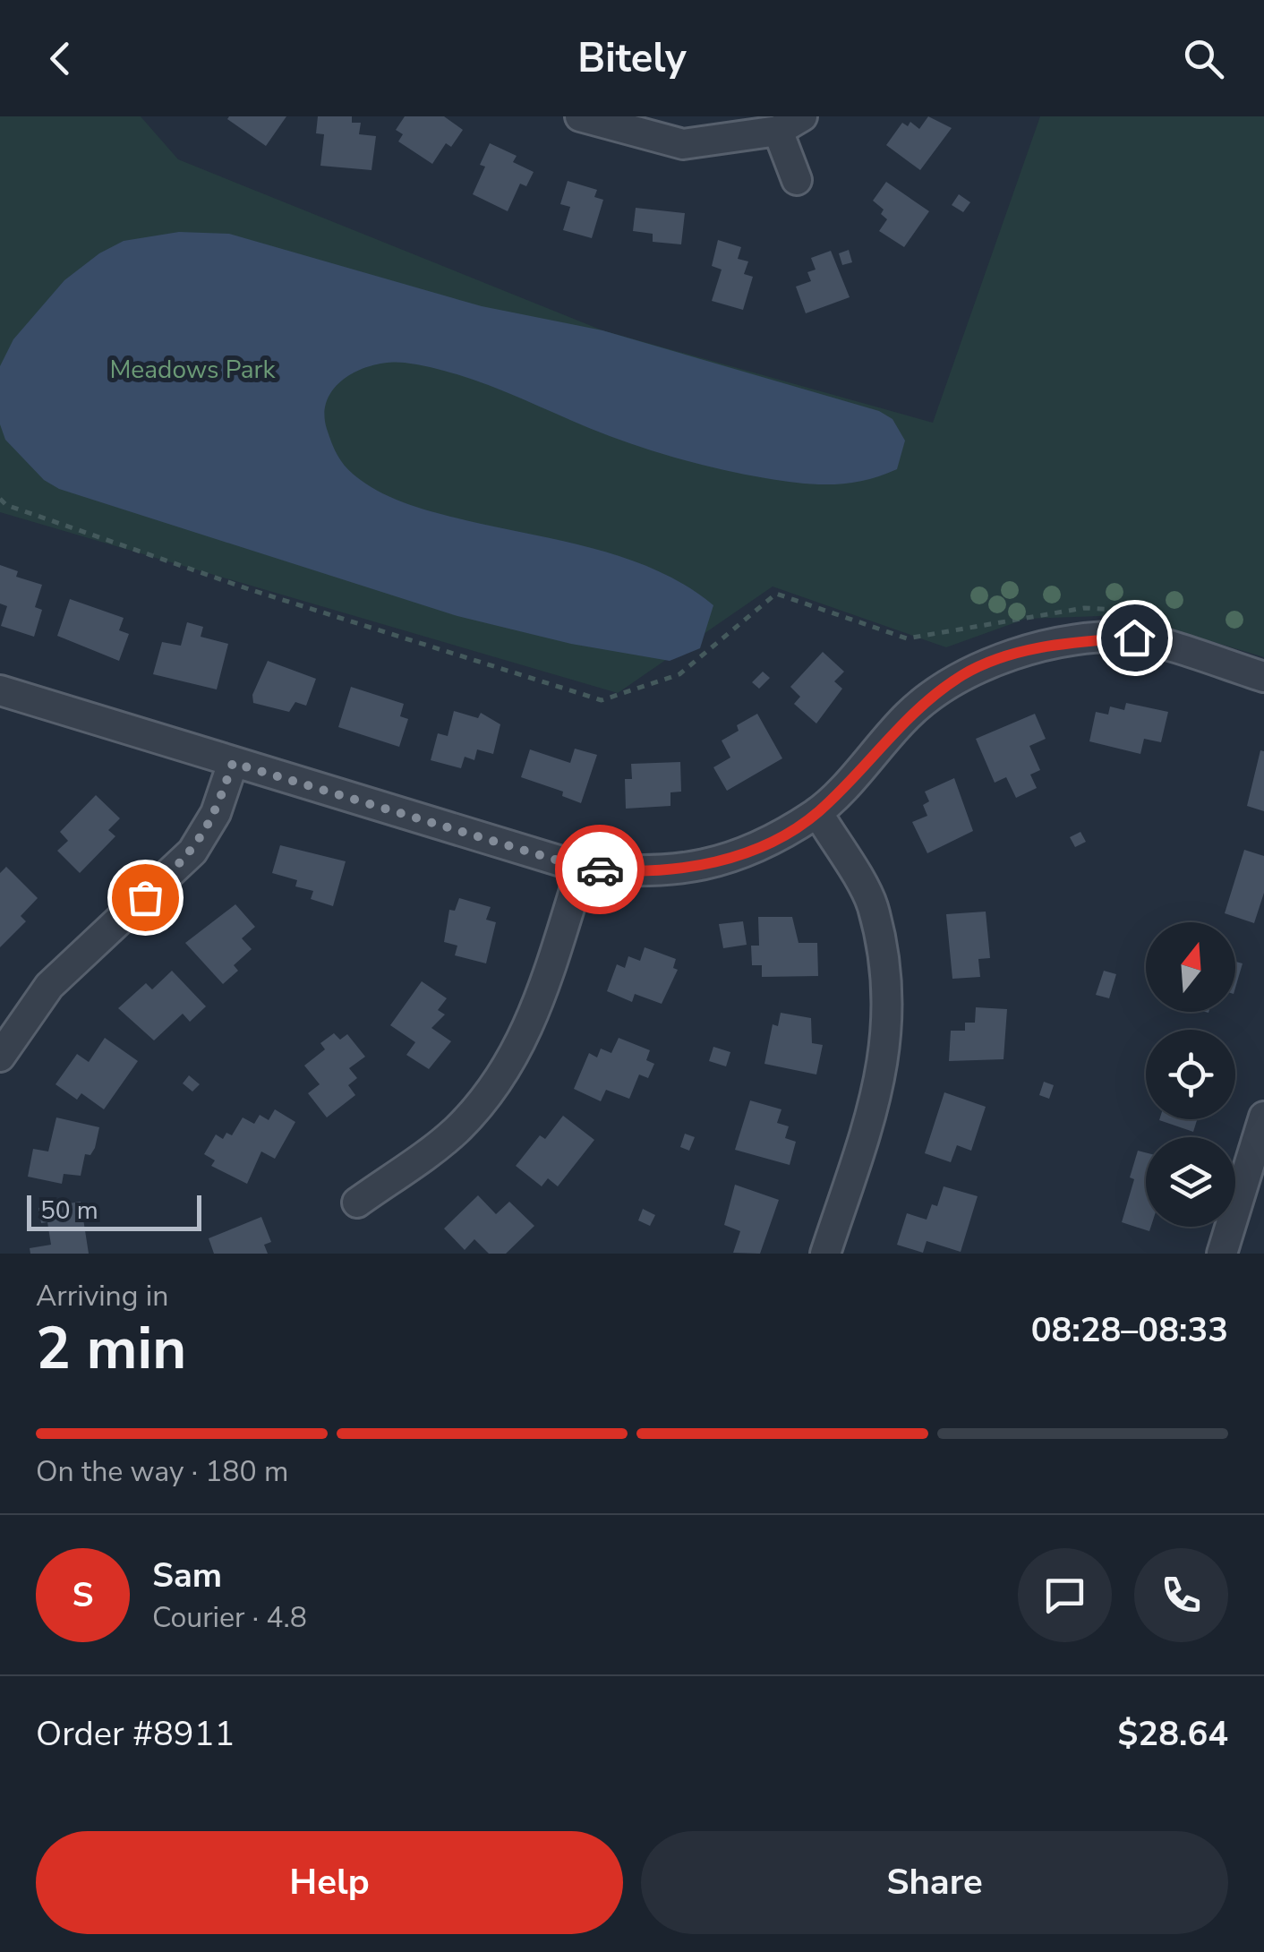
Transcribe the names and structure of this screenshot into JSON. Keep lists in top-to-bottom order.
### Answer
{
  "parks": ["Meadows Park"],
  "scale_bar": "50 m",
  "north": "top",
  "page": {
    "header": "Bitely",
    "scale": "50 m",
    "heading": ["2 min", "Arriving in", "08:28–08:33"],
    "panel": [
      "Sam",
      "Courier · 4.8",
      "Order #8911",
      "$28.64"
    ],
    "bar": "On the way · 180 m",
    "round": "S",
    "buttons": ["Help", "Share"]
  }
}
